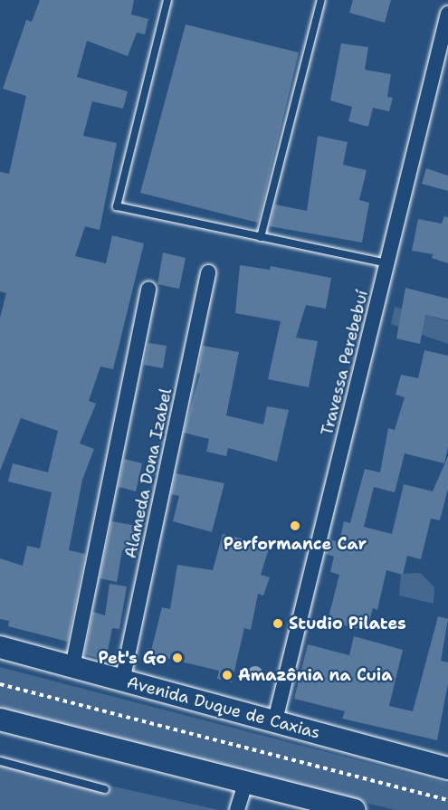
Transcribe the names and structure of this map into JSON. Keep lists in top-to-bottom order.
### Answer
{
  "streets": {
    "main road": ["Avenida Duque de Caxias"],
    "street": ["Travessa Perebebuí", "Alameda Dona Izabel"]
  },
  "crossings": [
    ["Travessa Perebebuí", "Avenida Duque de Caxias"],
    ["Alameda Dona Izabel", "Avenida Duque de Caxias"]
  ],
  "places": [
    "Performance Car",
    "Studio Pilates",
    "Pet's Go",
    "Amazônia na Cuia"
  ]
}
